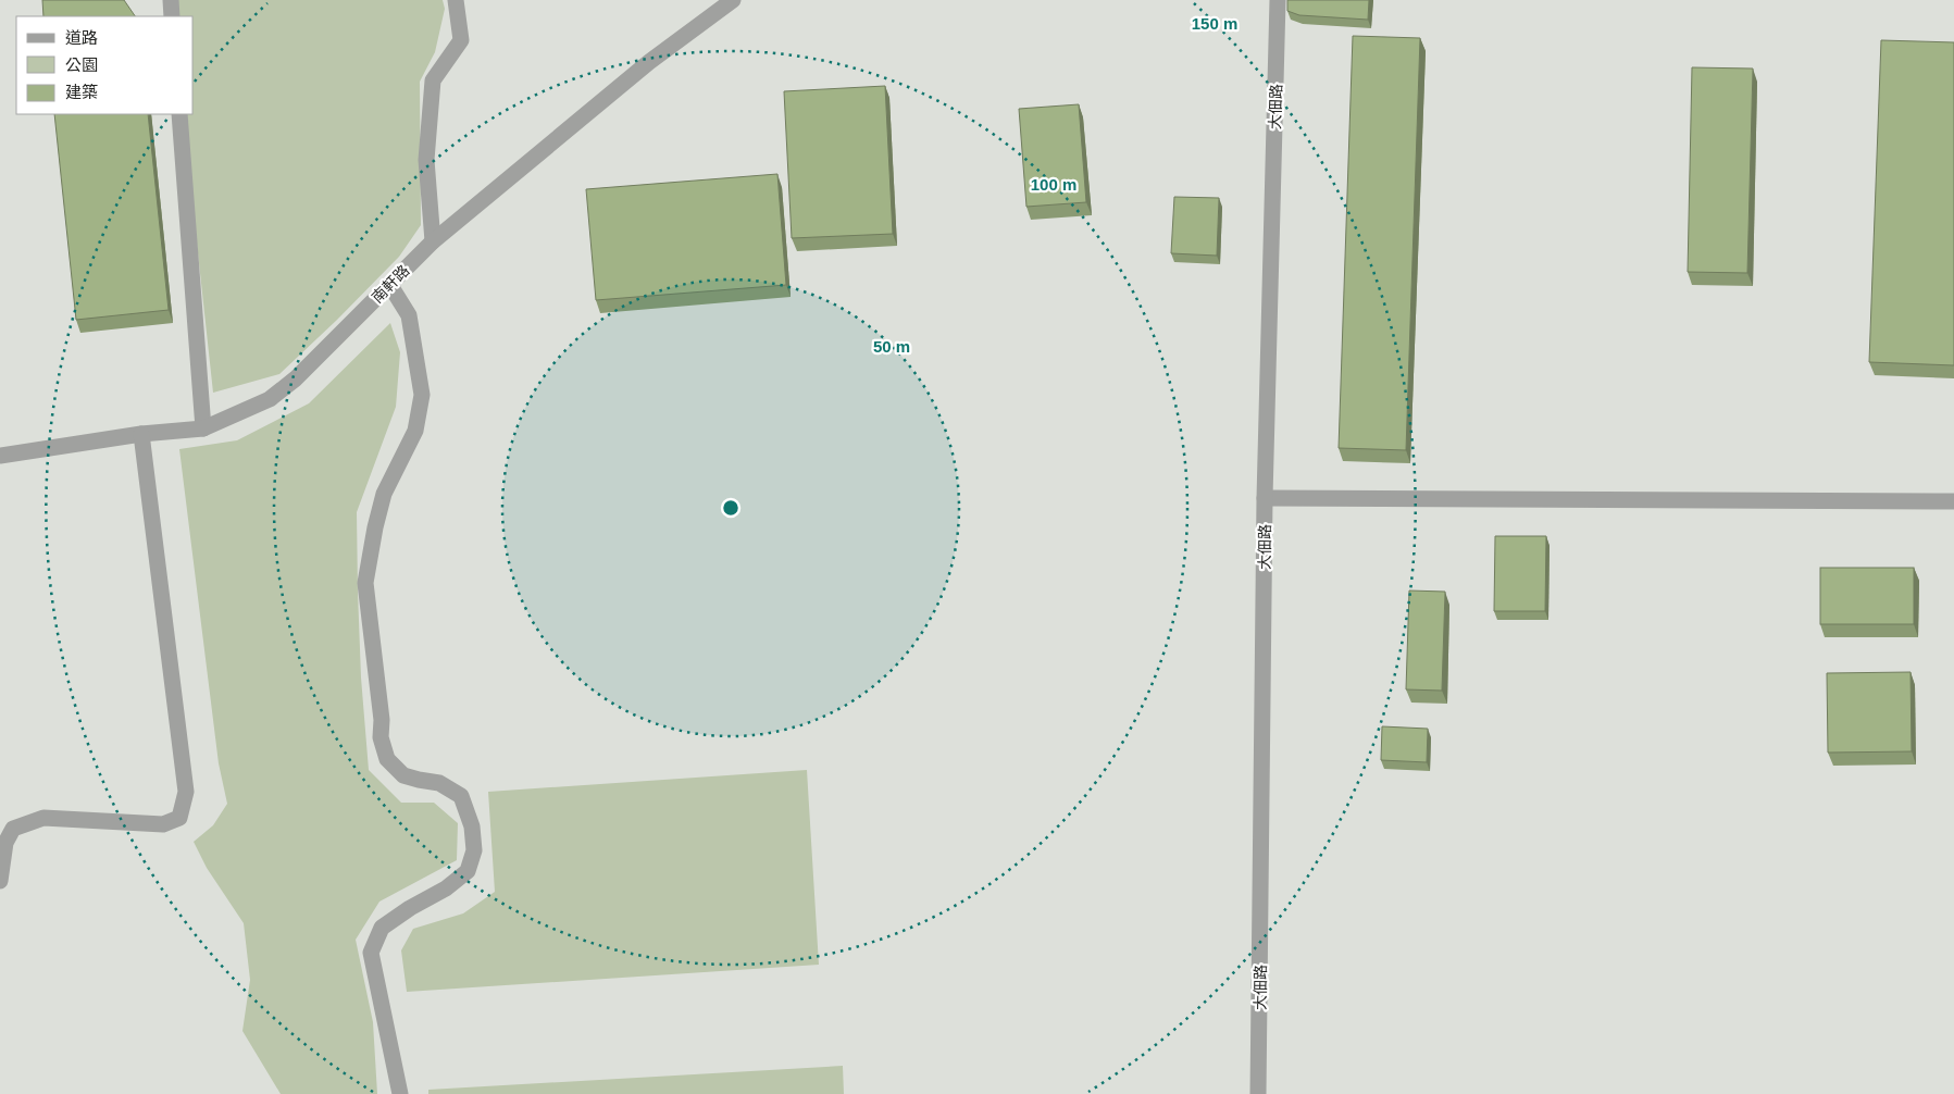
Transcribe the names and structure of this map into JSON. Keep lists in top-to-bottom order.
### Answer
{
  "streets": {
    "street": ["大佃路", "南軒路"]
  },
  "legend": ["道路", "公園", "建築"],
  "rings": ["150 m", "100 m", "50 m"]
}
